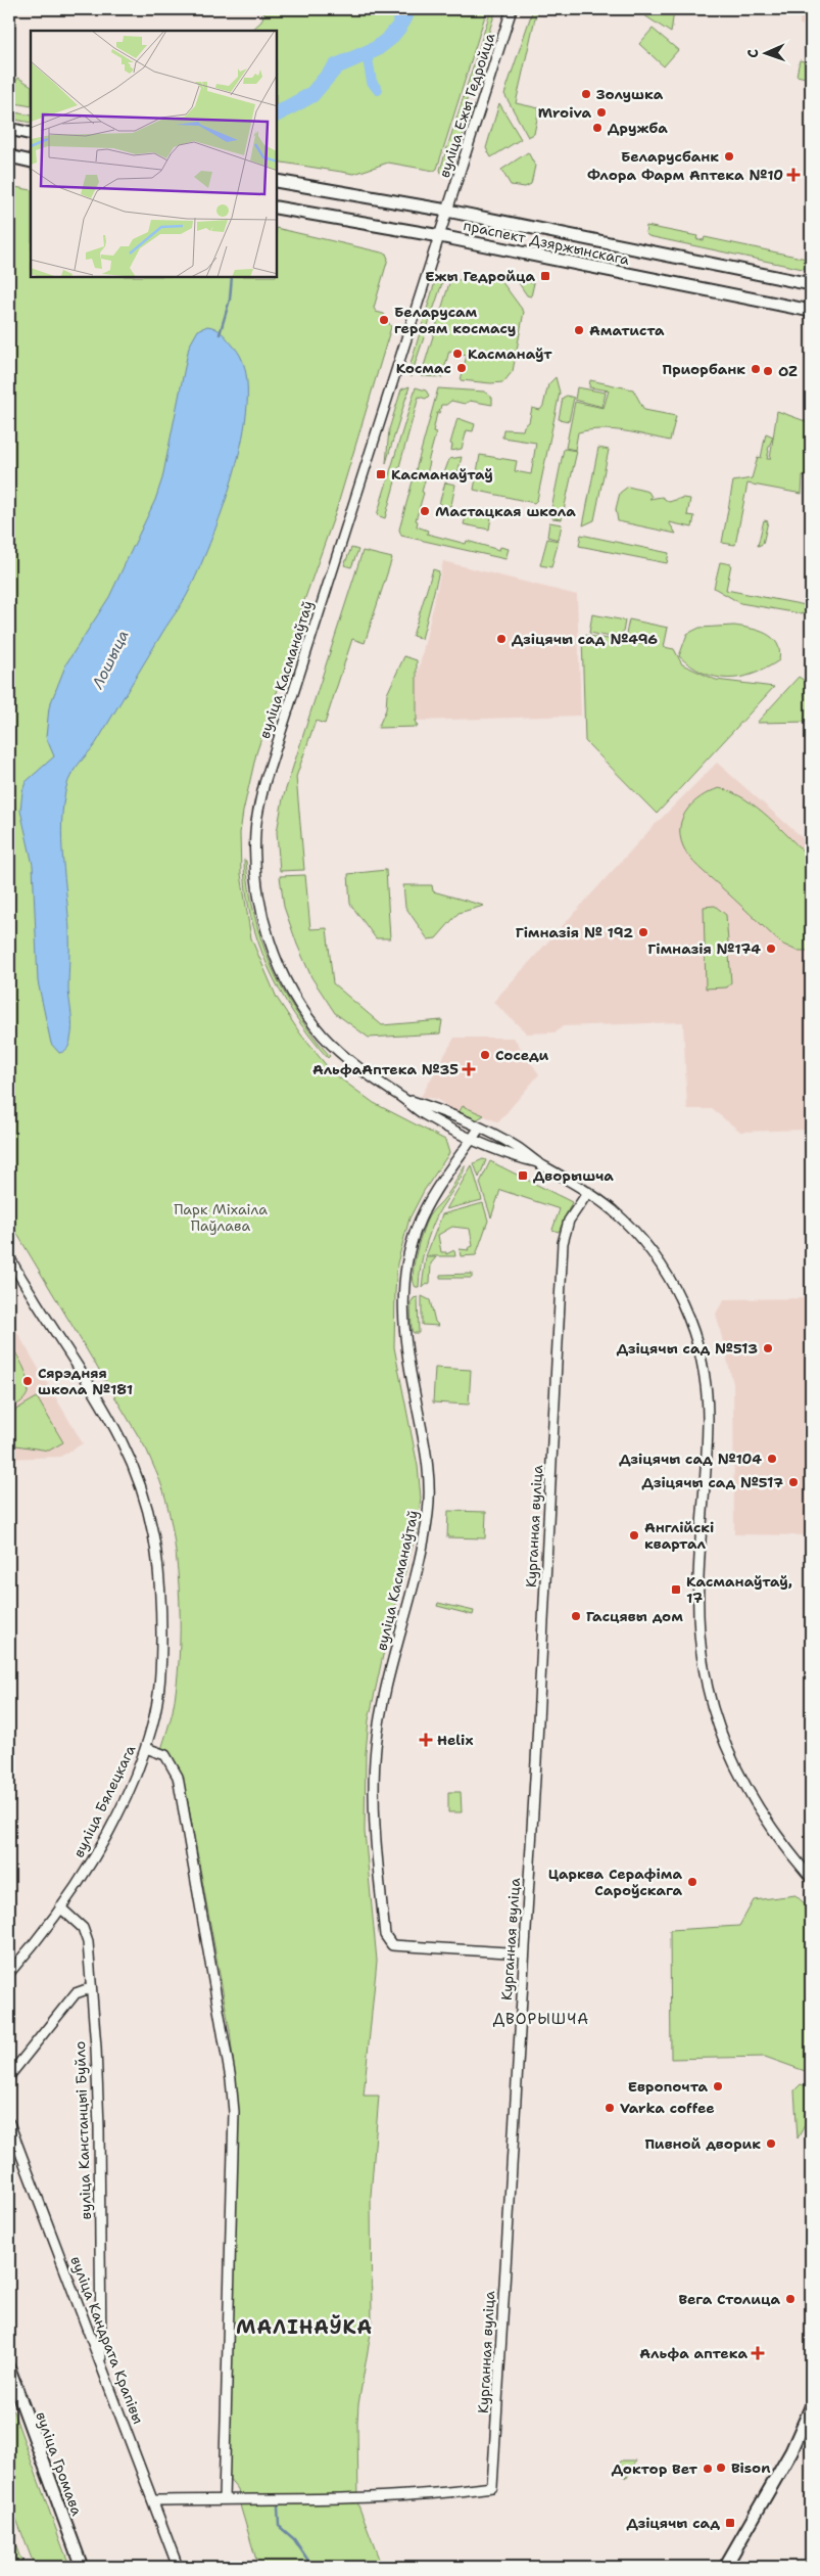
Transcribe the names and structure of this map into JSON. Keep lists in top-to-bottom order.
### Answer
{
  "streets": {
    "main road": ["праспект Дзяржынскага", "вуліца Громава"],
    "street": [
      "вуліца Ежы Гедройца",
      "вуліца Касманаўтаў",
      "Курганная вуліца",
      "вуліца Бялецкага",
      "вуліца Канстанцыі Буйло",
      "вуліца Кандрата Крапівы"
    ]
  },
  "crossings": [
    ["вуліца Ежы Гедройца", "праспект Дзяржынскага"],
    ["вуліца Ежы Гедройца", "вуліца Касманаўтаў"],
    ["праспект Дзяржынскага", "вуліца Касманаўтаў"],
    ["вуліца Касманаўтаў", "Курганная вуліца"],
    ["Курганная вуліца", "вуліца Кандрата Крапівы"],
    ["вуліца Бялецкага", "вуліца Канстанцыі Буйло"],
    ["вуліца Канстанцыі Буйло", "вуліца Кандрата Крапівы"]
  ],
  "districts": ["ДВОРЫШЧА", "МАЛІНАЎКА"],
  "water": ["Лошыца"],
  "parks": ["Парк Міхаіла Паўлава"],
  "places": {
    "other": [
      "Золушка",
      "Mroiva",
      "Дружба",
      "Беларусбанк",
      "Беларусам героям космасу",
      "Аматиста",
      "Касманаўт",
      "Космас",
      "Приорбанк",
      "OZ",
      "Мастацкая школа",
      "Дзіцячы сад №496",
      "Гімназія № 192",
      "Гімназія №174",
      "Соседи",
      "Дзіцячы сад №513",
      "Сярэдняя школа №181",
      "Дзіцячы сад №104",
      "Дзіцячы сад №517",
      "Англійскі квартал",
      "Гасцявы дом",
      "Царква Серафіма Сароўскага",
      "Европочта",
      "Varka coffee",
      "Пивной дворик",
      "Вега Столица",
      "Bison",
      "Доктор Вет"
    ],
    "health": [
      "Флора Фарм Аптека №10",
      "АльфаАптека №35",
      "Helix",
      "Альфа аптека"
    ],
    "transit": [
      "Ежы Гедройца",
      "Касманаўтаў",
      "Дворышча",
      "Касманаўтаў, 17",
      "Дзіцячы сад"
    ]
  },
  "north": "left"
}
